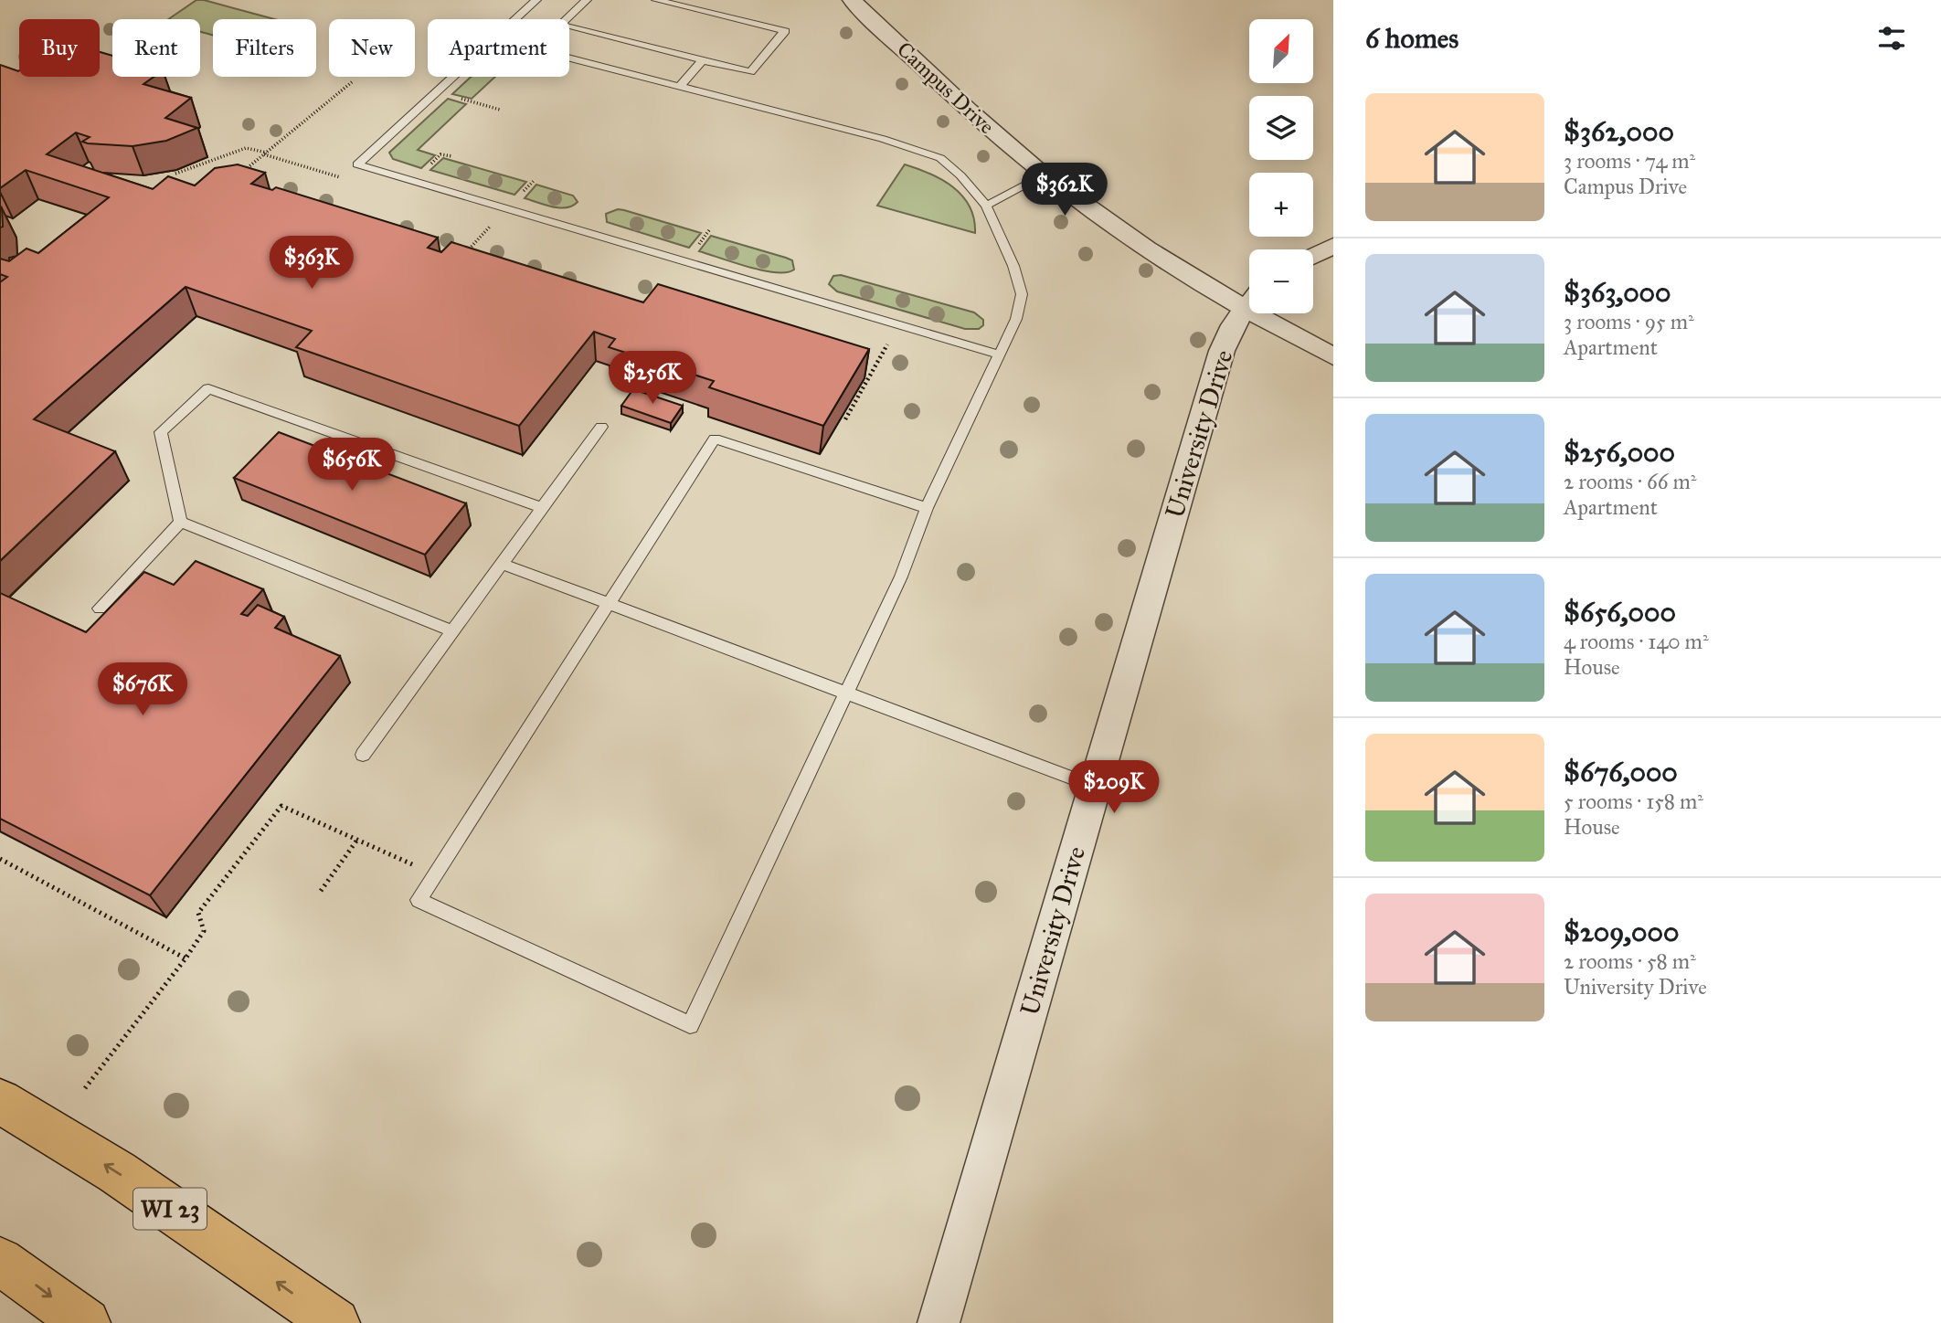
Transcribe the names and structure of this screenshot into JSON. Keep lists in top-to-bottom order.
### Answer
{
  "streets": {
    "main road": ["WI 23"],
    "street": ["Campus Drive", "University Drive"]
  },
  "north": "top right",
  "page": {
    "heading": "6 homes",
    "map_buttons": ["+", "−"],
    "chip": [
      "Buy",
      "Rent",
      "Filters",
      "New",
      "Apartment"
    ],
    "list": [
      {
        "name": "$362,000",
        "note": "3 rooms · 74 m² · Campus Drive"
      },
      {
        "name": "$363,000",
        "note": "3 rooms · 95 m² · Apartment"
      },
      {
        "name": "$256,000",
        "note": "2 rooms · 66 m² · Apartment"
      },
      {
        "name": "$656,000",
        "note": "4 rooms · 140 m² · House"
      },
      {
        "name": "$676,000",
        "note": "5 rooms · 158 m² · House"
      },
      {
        "name": "$209,000",
        "note": "2 rooms · 58 m² · University Drive"
      }
    ],
    "price": [
      "$362K",
      "$363K",
      "$256K",
      "$656K",
      "$676K",
      "$209K"
    ]
  }
}
